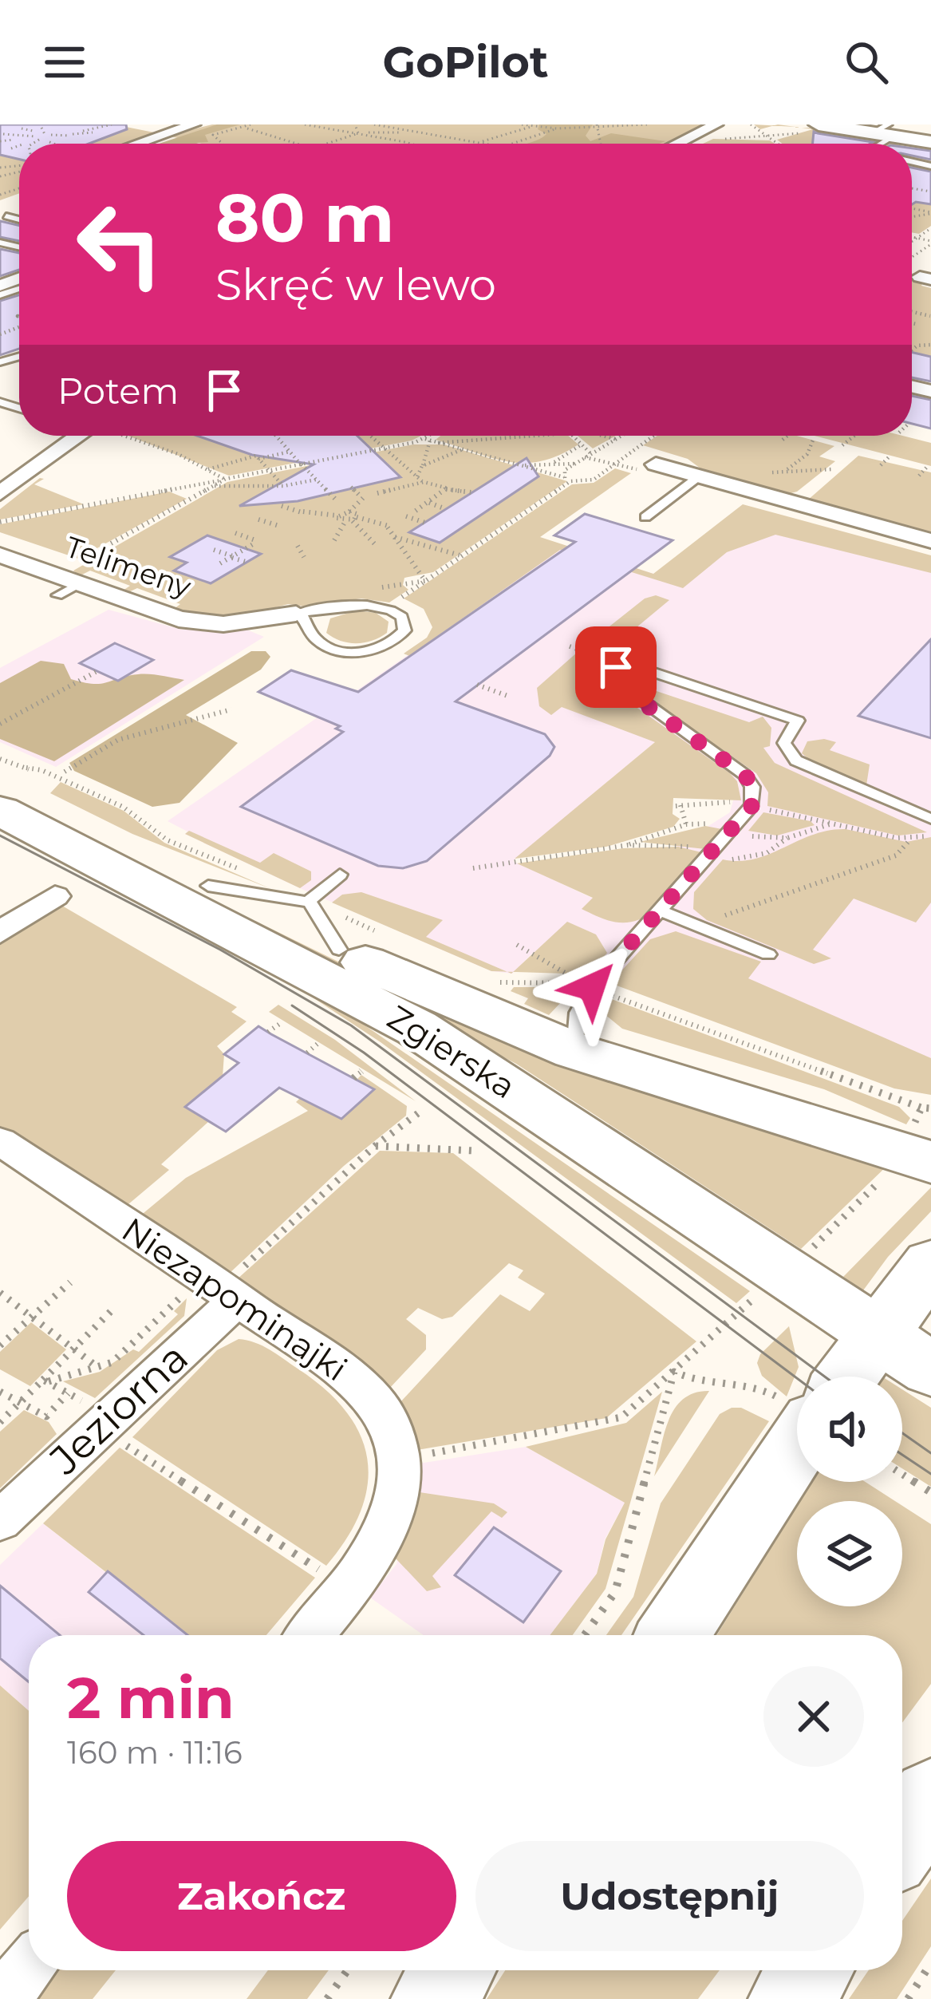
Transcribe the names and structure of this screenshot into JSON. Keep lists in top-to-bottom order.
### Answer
{
  "streets": {
    "main road": ["Zgierska"],
    "street": ["Telimeny", "Niezapominajki", "Jeziorna"]
  },
  "crossings": [
    ["Niezapominajki", "Jeziorna"]
  ],
  "page": {
    "header": "GoPilot",
    "turn": ["80 m", "Skręć w lewo"],
    "then": "Potem",
    "heading": ["2 min", "160 m · 11:16"],
    "buttons": ["Zakończ", "Udostępnij"]
  }
}
